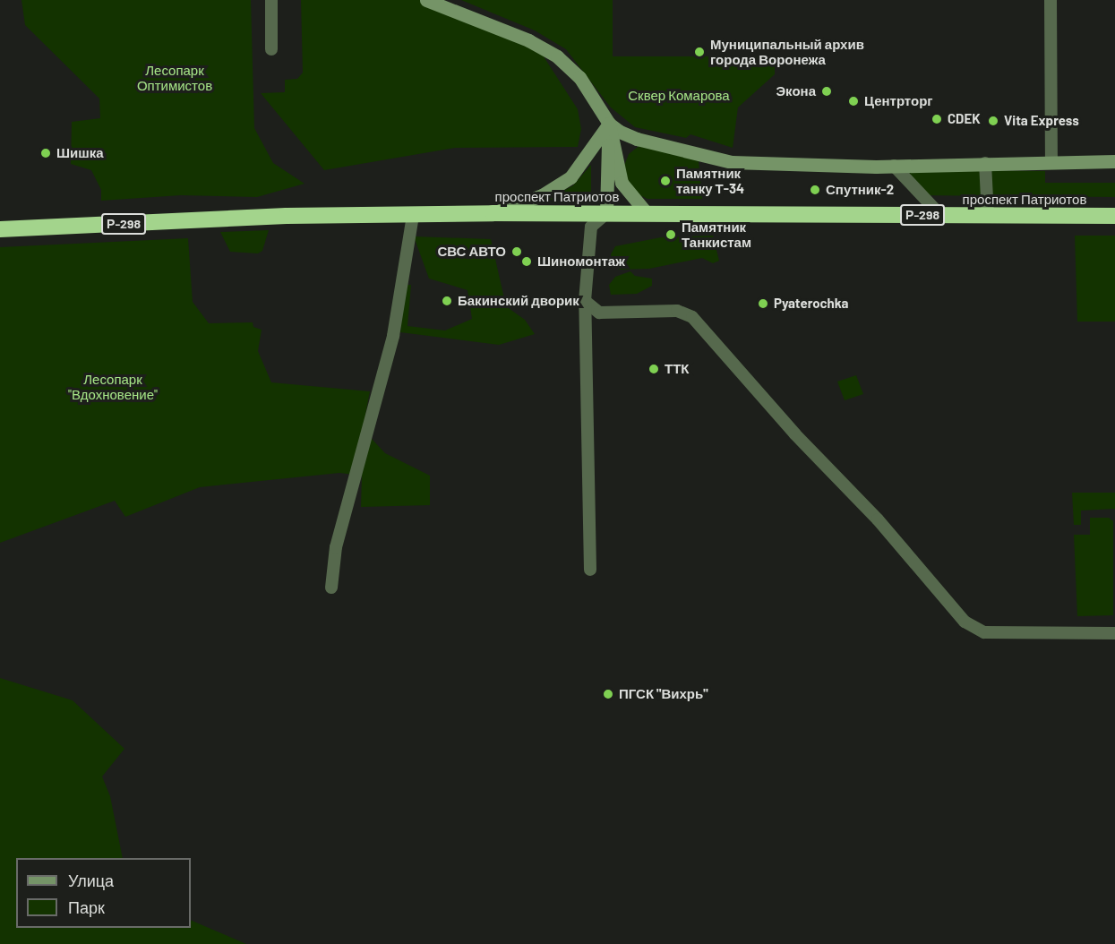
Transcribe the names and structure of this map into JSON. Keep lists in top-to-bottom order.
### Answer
{
  "streets": {
    "highway": ["проспект Патриотов", "Р-298"]
  },
  "parks": ["Лесопарк Оптимистов", "Сквер Комарова", "Лесопарк \"Вдохновение\""],
  "places": [
    "Муниципальный архив города Воронежа",
    "Экона",
    "Центрторг",
    "CDEK",
    "Vita Express",
    "Шишка",
    "Памятник танку Т-34",
    "Спутник-2",
    "Памятник Танкистам",
    "СВС АВТО",
    "Шиномонтаж",
    "Бакинский дворик",
    "Pyaterochka",
    "ТТК",
    "ПГСК \"Вихрь\""
  ],
  "legend": ["Улица", "Парк"]
}
